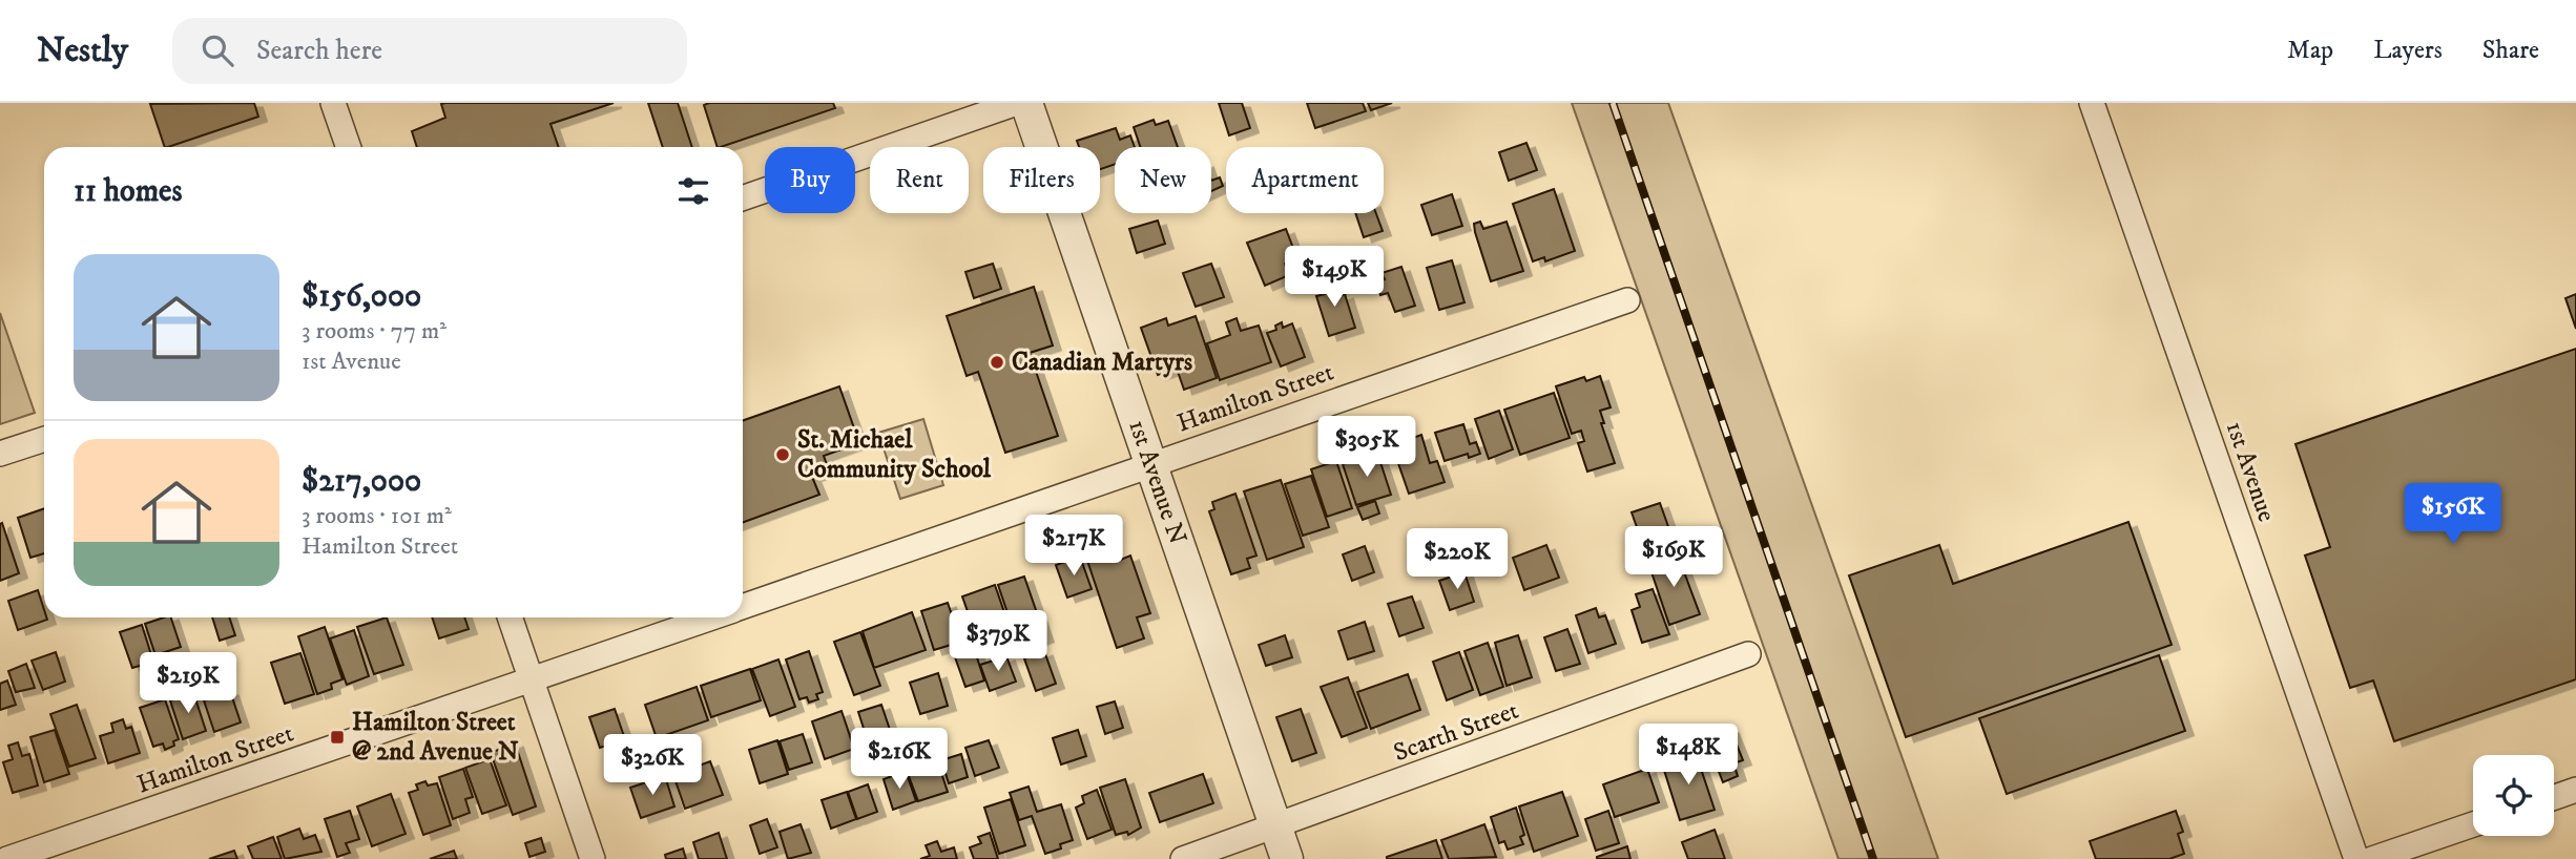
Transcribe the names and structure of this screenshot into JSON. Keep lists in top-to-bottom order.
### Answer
{
  "streets": {
    "street": [
      "Hamilton Street",
      "1st Avenue",
      "1st Avenue N",
      "Scarth Street"
    ]
  },
  "crossings": [
    ["Hamilton Street", "1st Avenue N"],
    ["1st Avenue N", "Scarth Street"]
  ],
  "places": {
    "other": ["Canadian Martyrs", "St. Michael Community School"],
    "transit": ["Hamilton Street @ 2nd Avenue N"]
  },
  "page": {
    "header": "Nestly",
    "search": "Search here",
    "nav": ["Map", "Layers", "Share"],
    "chip": [
      "Buy",
      "Rent",
      "Filters",
      "New",
      "Apartment"
    ],
    "heading": "11 homes",
    "list": [
      {
        "name": "$156,000",
        "note": "3 rooms · 77 m² · 1st Avenue"
      },
      {
        "name": "$217,000",
        "note": "3 rooms · 101 m² · Hamilton Street"
      }
    ],
    "price": [
      "$149K",
      "$305K",
      "$156K",
      "$217K",
      "$169K",
      "$220K",
      "$379K",
      "$219K",
      "$148K",
      "$216K",
      "$326K"
    ]
  }
}
